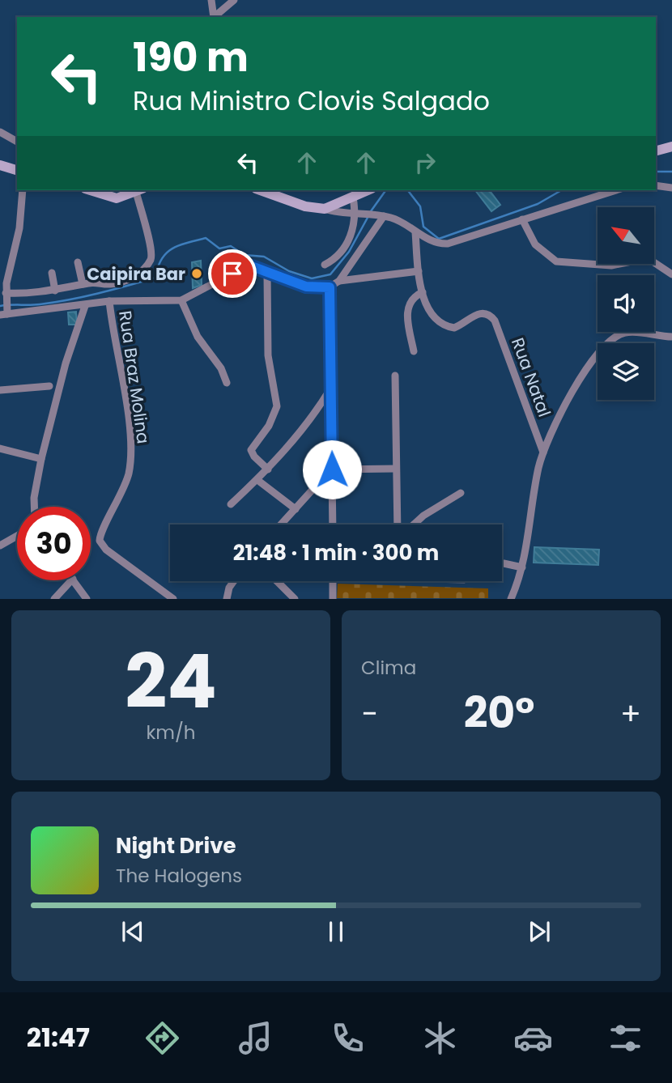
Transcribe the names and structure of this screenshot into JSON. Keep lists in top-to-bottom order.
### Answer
{
  "streets": {
    "street": ["Rua Braz Molina", "Rua Natal"]
  },
  "places": ["Caipira Bar"],
  "north": "top left",
  "page": {
    "turn": ["190 m", "Rua Ministro Clovis Salgado"],
    "limit": "30",
    "trip": "21:48 · 1 min · 300 m",
    "tile": [
      ["24", "km/h"],
      "Clima"
    ],
    "heat": ["−", "20°", "+"],
    "song": ["Night Drive", "The Halogens"],
    "tabs": "21:47"
  }
}
